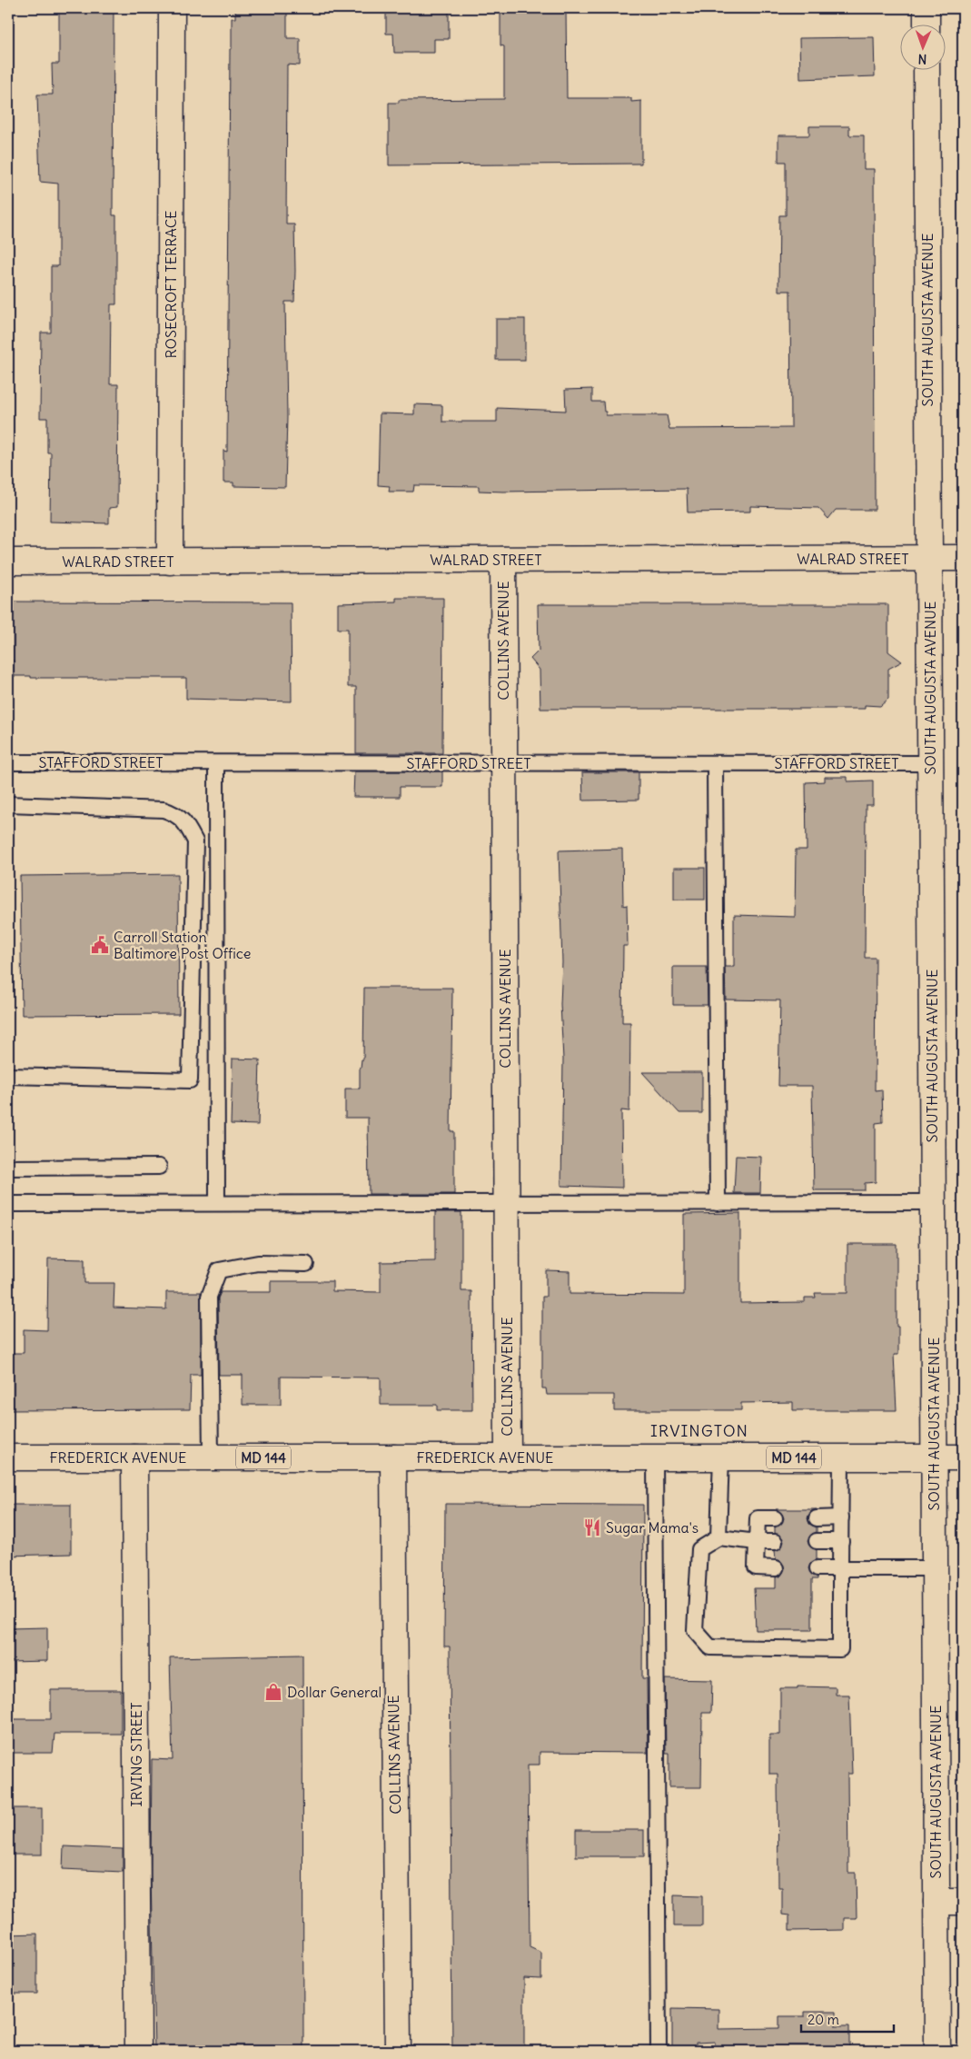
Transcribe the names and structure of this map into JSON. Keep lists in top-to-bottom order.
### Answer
{
  "streets": {
    "street": [
      "ROSECROFT TERRACE",
      "SOUTH AUGUSTA AVENUE",
      "WALRAD STREET",
      "COLLINS AVENUE",
      "FREDERICK AVENUE",
      "MD 144",
      "IRVING STREET"
    ],
    "lane": ["STAFFORD STREET"]
  },
  "crossings": [
    ["ROSECROFT TERRACE", "WALRAD STREET"],
    ["SOUTH AUGUSTA AVENUE", "WALRAD STREET"],
    ["SOUTH AUGUSTA AVENUE", "STAFFORD STREET"],
    ["SOUTH AUGUSTA AVENUE", "FREDERICK AVENUE"],
    ["WALRAD STREET", "COLLINS AVENUE"],
    ["COLLINS AVENUE", "STAFFORD STREET"],
    ["COLLINS AVENUE", "FREDERICK AVENUE"],
    ["FREDERICK AVENUE", "IRVING STREET"]
  ],
  "districts": ["IRVINGTON"],
  "places": {
    "public building": ["Carroll Station Baltimore Post Office"],
    "restaurant": ["Sugar Mama's"],
    "shop": ["Dollar General"]
  },
  "scale_bar": "20 m",
  "north": "bottom"
}
